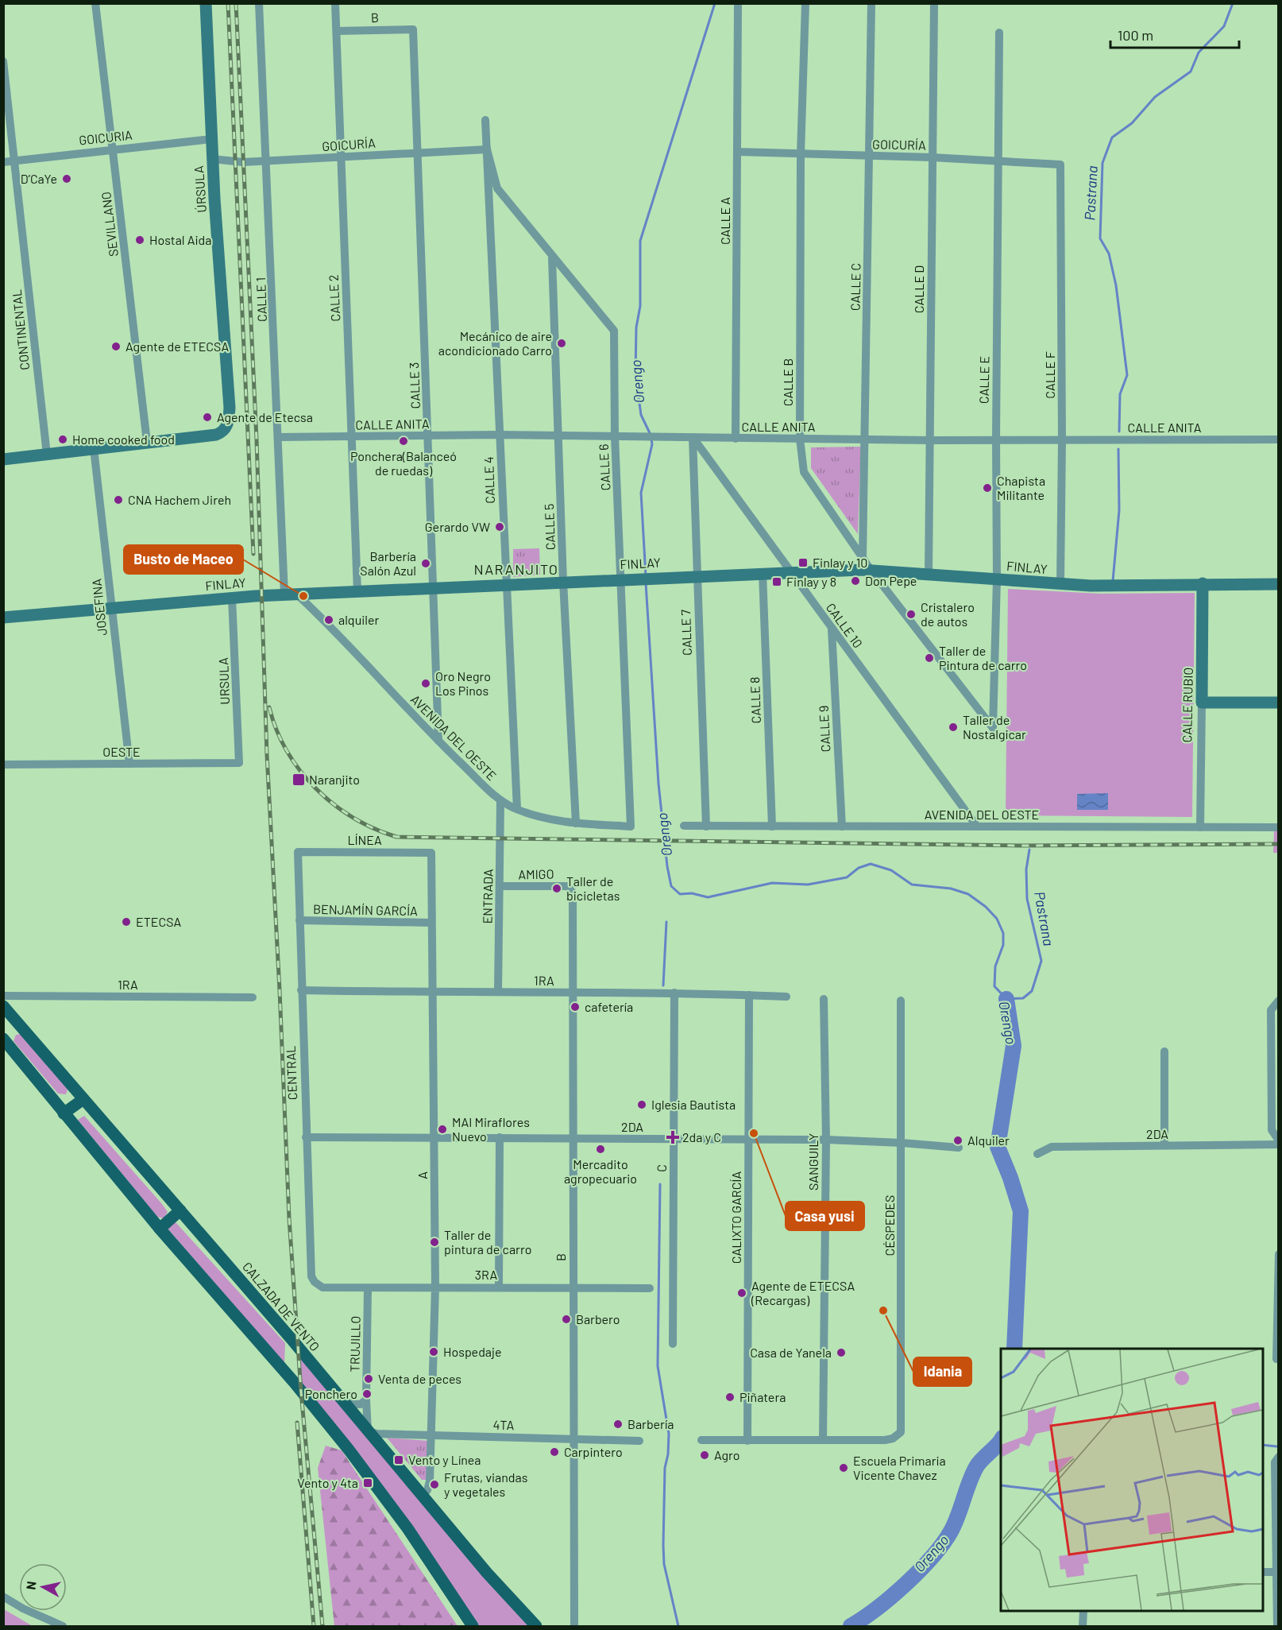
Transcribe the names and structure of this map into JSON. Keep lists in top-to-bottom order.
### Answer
{
  "streets": {
    "main road": ["CALZADA DE VENTO"],
    "street": [
      "B",
      "GOICURIA",
      "GOICURÍA",
      "ÚRSULA",
      "CALLE A",
      "SEVILLANO",
      "CALLE C",
      "CALLE D",
      "CALLE 2",
      "CALLE 1",
      "CONTINENTAL",
      "CALLE F",
      "CALLE E",
      "CALLE B",
      "CALLE 3",
      "CALLE ANITA",
      "CALLE 6",
      "CALLE 4",
      "CALLE 5",
      "FINLAY",
      "JOSEFINA",
      "CALLE 10",
      "CALLE 7",
      "URSULA",
      "CALLE 8",
      "CALLE RUBIO",
      "CALLE 9",
      "AVENIDA DEL OESTE",
      "OESTE",
      "LÍNEA",
      "AMIGO",
      "ENTRADA",
      "BENJAMÍN GARCÍA",
      "1RA",
      "CENTRAL",
      "2DA",
      "SANGUILY",
      "C",
      "A",
      "CALIXTO GARCÍA",
      "CÉSPEDES",
      "3RA",
      "TRUJILLO",
      "4TA"
    ]
  },
  "crossings": [
    ["B", "CALLE 2"],
    ["B", "CALLE 3"],
    ["B", "AMIGO"],
    ["B", "1RA"],
    ["B", "2DA"],
    ["B", "3RA"],
    ["B", "4TA"],
    ["GOICURIA", "ÚRSULA"],
    ["GOICURIA", "SEVILLANO"],
    ["GOICURIA", "CONTINENTAL"],
    ["GOICURÍA", "ÚRSULA"],
    ["GOICURÍA", "CALLE A"],
    ["GOICURÍA", "CALLE C"],
    ["GOICURÍA", "CALLE D"],
    ["GOICURÍA", "CALLE 2"],
    ["GOICURÍA", "CALLE 1"],
    ["GOICURÍA", "CALLE F"],
    ["GOICURÍA", "CALLE E"],
    ["GOICURÍA", "CALLE B"],
    ["GOICURÍA", "CALLE 3"],
    ["GOICURÍA", "CALLE 6"],
    ["GOICURÍA", "CALLE 4"],
    ["ÚRSULA", "SEVILLANO"],
    ["CALLE A", "CALLE ANITA"],
    ["CALLE C", "CALLE B"],
    ["CALLE C", "CALLE ANITA"],
    ["CALLE C", "FINLAY"],
    ["CALLE D", "CALLE ANITA"],
    ["CALLE D", "FINLAY"],
    ["CALLE 2", "CALLE ANITA"],
    ["CALLE 2", "FINLAY"],
    ["CALLE 1", "CALLE ANITA"],
    ["CALLE 1", "FINLAY"],
    ["CALLE F", "CALLE ANITA"],
    ["CALLE F", "FINLAY"],
    ["CALLE E", "CALLE B"],
    ["CALLE E", "CALLE ANITA"],
    ["CALLE E", "FINLAY"],
    ["CALLE B", "CALLE ANITA"],
    ["CALLE B", "FINLAY"],
    ["CALLE 3", "CALLE ANITA"],
    ["CALLE 3", "FINLAY"],
    ["CALLE 3", "AVENIDA DEL OESTE"],
    ["CALLE ANITA", "CALLE 6"],
    ["CALLE ANITA", "CALLE 4"],
    ["CALLE ANITA", "CALLE 5"],
    ["CALLE ANITA", "CALLE 10"],
    ["CALLE ANITA", "CALLE 7"],
    ["CALLE 6", "CALLE 4"],
    ["CALLE 6", "CALLE 5"],
    ["CALLE 6", "FINLAY"],
    ["CALLE 6", "AVENIDA DEL OESTE"],
    ["CALLE 4", "FINLAY"],
    ["CALLE 4", "AVENIDA DEL OESTE"],
    ["CALLE 5", "FINLAY"],
    ["CALLE 5", "AVENIDA DEL OESTE"],
    ["FINLAY", "JOSEFINA"],
    ["FINLAY", "CALLE 10"],
    ["FINLAY", "CALLE 7"],
    ["FINLAY", "URSULA"],
    ["FINLAY", "CALLE 8"],
    ["FINLAY", "CALLE RUBIO"],
    ["FINLAY", "AVENIDA DEL OESTE"],
    ["JOSEFINA", "OESTE"],
    ["CALLE 10", "CALLE 7"],
    ["CALLE 10", "CALLE 9"],
    ["CALLE 10", "AVENIDA DEL OESTE"],
    ["CALLE 7", "AVENIDA DEL OESTE"],
    ["URSULA", "OESTE"],
    ["CALLE 8", "AVENIDA DEL OESTE"],
    ["CALLE RUBIO", "AVENIDA DEL OESTE"],
    ["CALLE 9", "AVENIDA DEL OESTE"],
    ["AVENIDA DEL OESTE", "ENTRADA"],
    ["LÍNEA", "CENTRAL"],
    ["LÍNEA", "A"],
    ["AMIGO", "ENTRADA"],
    ["ENTRADA", "1RA"],
    ["BENJAMÍN GARCÍA", "CENTRAL"],
    ["BENJAMÍN GARCÍA", "A"],
    ["1RA", "CENTRAL"],
    ["1RA", "C"],
    ["1RA", "A"],
    ["1RA", "CALIXTO GARCÍA"],
    ["CENTRAL", "2DA"],
    ["CENTRAL", "3RA"],
    ["2DA", "SANGUILY"],
    ["2DA", "C"],
    ["2DA", "A"],
    ["2DA", "CALIXTO GARCÍA"],
    ["2DA", "CÉSPEDES"],
    ["SANGUILY", "CÉSPEDES"],
    ["A", "3RA"],
    ["A", "CALZADA DE VENTO"],
    ["A", "4TA"],
    ["3RA", "TRUJILLO"],
    ["CALZADA DE VENTO", "TRUJILLO"],
    ["CALZADA DE VENTO", "4TA"],
    ["TRUJILLO", "4TA"]
  ],
  "districts": ["NARANJITO"],
  "water": ["Pastrana", "Orengo"],
  "places": {
    "other": [
      "D’CaYe",
      "Hostal Aida",
      "Mecánico de aire acondicionado Carro",
      "Agente de ETECSA",
      "Agente de Etecsa",
      "Home cooked food",
      "Ponchera(Balanceó de ruedas)",
      "Chapista Militante",
      "CNA Hachem Jireh",
      "Gerardo VW",
      "Barbería Salón Azul",
      "Don Pepe",
      "Busto de Maceo",
      "Cristalero de autos",
      "alquiler",
      "Taller de Pintura de carro",
      "Oro Negro Los Pinos",
      "Taller de Nostalgicar",
      "Taller de bicicletas",
      "ETECSA",
      "cafetería",
      "Iglesia Bautista",
      "MAI Miraflores Nuevo",
      "Casa yusi",
      "Alquiler",
      "Mercadito agropecuario",
      "Taller de pintura de carro",
      "Agente de ETECSA (Recargas)",
      "Idania",
      "Barbero",
      "Hospedaje",
      "Casa de Yanela",
      "Venta de peces",
      "Ponchero",
      "Piñatera",
      "Barbería",
      "Carpintero",
      "Agro",
      "Escuela Primaria Vicente Chavez",
      "Frutas, viandas y vegetales"
    ],
    "transit": [
      "Finlay y 10",
      "Finlay y 8",
      "Naranjito",
      "Vento y Línea",
      "Vento y 4ta"
    ],
    "health": ["2da y C"]
  },
  "scale_bar": "100 m",
  "north": "left"
}
